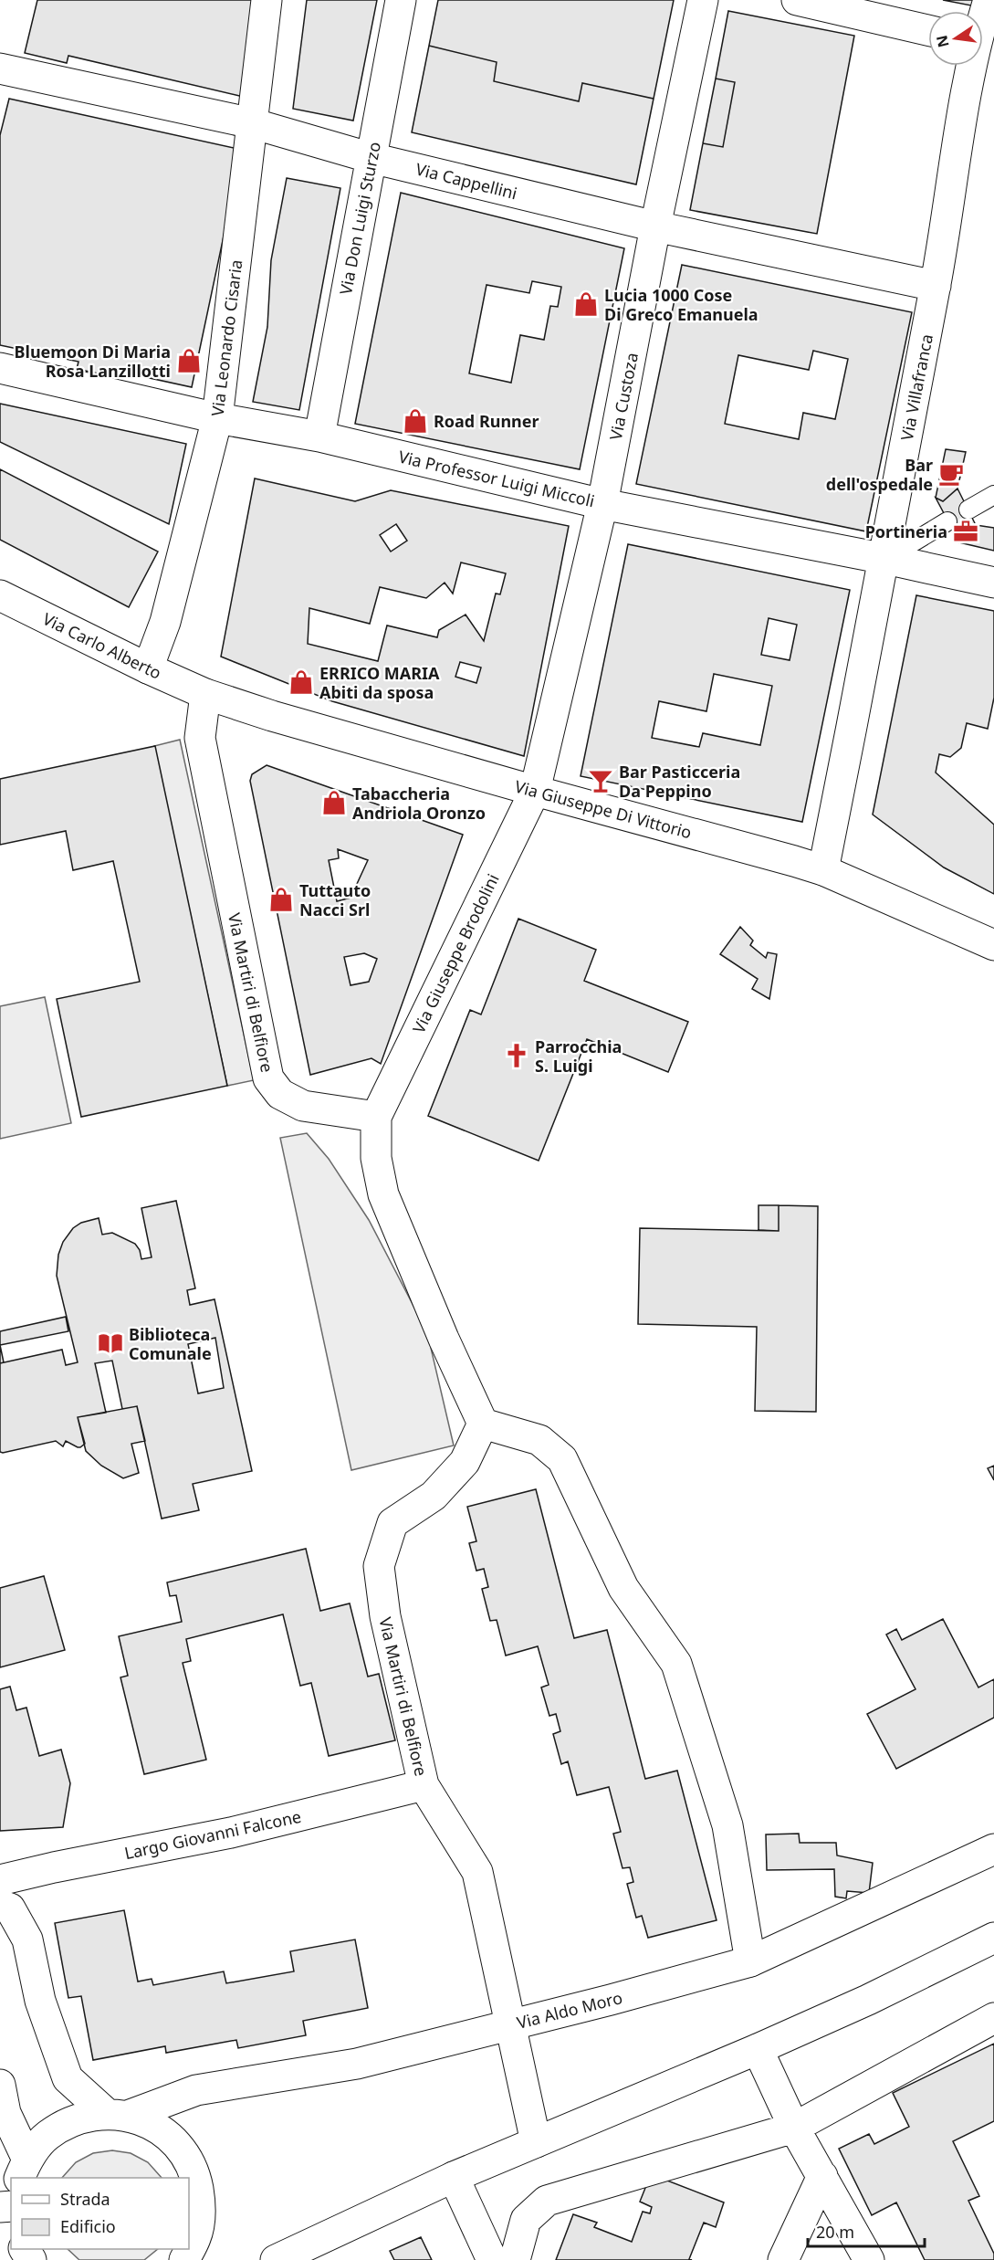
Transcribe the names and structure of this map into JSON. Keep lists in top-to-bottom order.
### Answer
{
  "streets": {
    "street": [
      "Via Cappellini",
      "Via Don Luigi Sturzo",
      "Via Leonardo Cisaria",
      "Via Villafranca",
      "Via Custoza",
      "Via Professor Luigi Miccoli",
      "Via Carlo Alberto",
      "Via Giuseppe Di Vittorio",
      "Via Giuseppe Brodolini",
      "Via Martiri di Belfiore",
      "Largo Giovanni Falcone",
      "Via Aldo Moro"
    ]
  },
  "crossings": [
    ["Via Cappellini", "Via Don Luigi Sturzo"],
    ["Via Cappellini", "Via Leonardo Cisaria"],
    ["Via Cappellini", "Via Villafranca"],
    ["Via Cappellini", "Via Custoza"],
    ["Via Don Luigi Sturzo", "Via Professor Luigi Miccoli"],
    ["Via Leonardo Cisaria", "Via Professor Luigi Miccoli"],
    ["Via Leonardo Cisaria", "Via Carlo Alberto"],
    ["Via Villafranca", "Via Professor Luigi Miccoli"],
    ["Via Villafranca", "Via Giuseppe Di Vittorio"],
    ["Via Custoza", "Via Professor Luigi Miccoli"],
    ["Via Custoza", "Via Giuseppe Di Vittorio"],
    ["Via Custoza", "Via Giuseppe Brodolini"],
    ["Via Carlo Alberto", "Via Giuseppe Di Vittorio"],
    ["Via Carlo Alberto", "Via Martiri di Belfiore"],
    ["Via Giuseppe Di Vittorio", "Via Giuseppe Brodolini"],
    ["Via Giuseppe Di Vittorio", "Via Martiri di Belfiore"],
    ["Via Giuseppe Brodolini", "Via Martiri di Belfiore"],
    ["Via Martiri di Belfiore", "Largo Giovanni Falcone"],
    ["Via Martiri di Belfiore", "Via Aldo Moro"]
  ],
  "places": {
    "shop": [
      "Lucia 1000 Cose Di Greco Emanuela",
      "Bluemoon Di Maria Rosa Lanzillotti",
      "Road Runner",
      "ERRICO MARIA Abiti da sposa",
      "Tabaccheria Andriola Oronzo",
      "Tuttauto Nacci Srl"
    ],
    "cafe": ["Bar dell'ospedale"],
    "office": ["Portineria"],
    "bar": ["Bar Pasticceria Da Peppino"],
    "church": ["Parrocchia S. Luigi"],
    "library": ["Biblioteca Comunale"]
  },
  "legend": ["Strada", "Edificio"],
  "scale_bar": "20 m",
  "north": "left"
}
